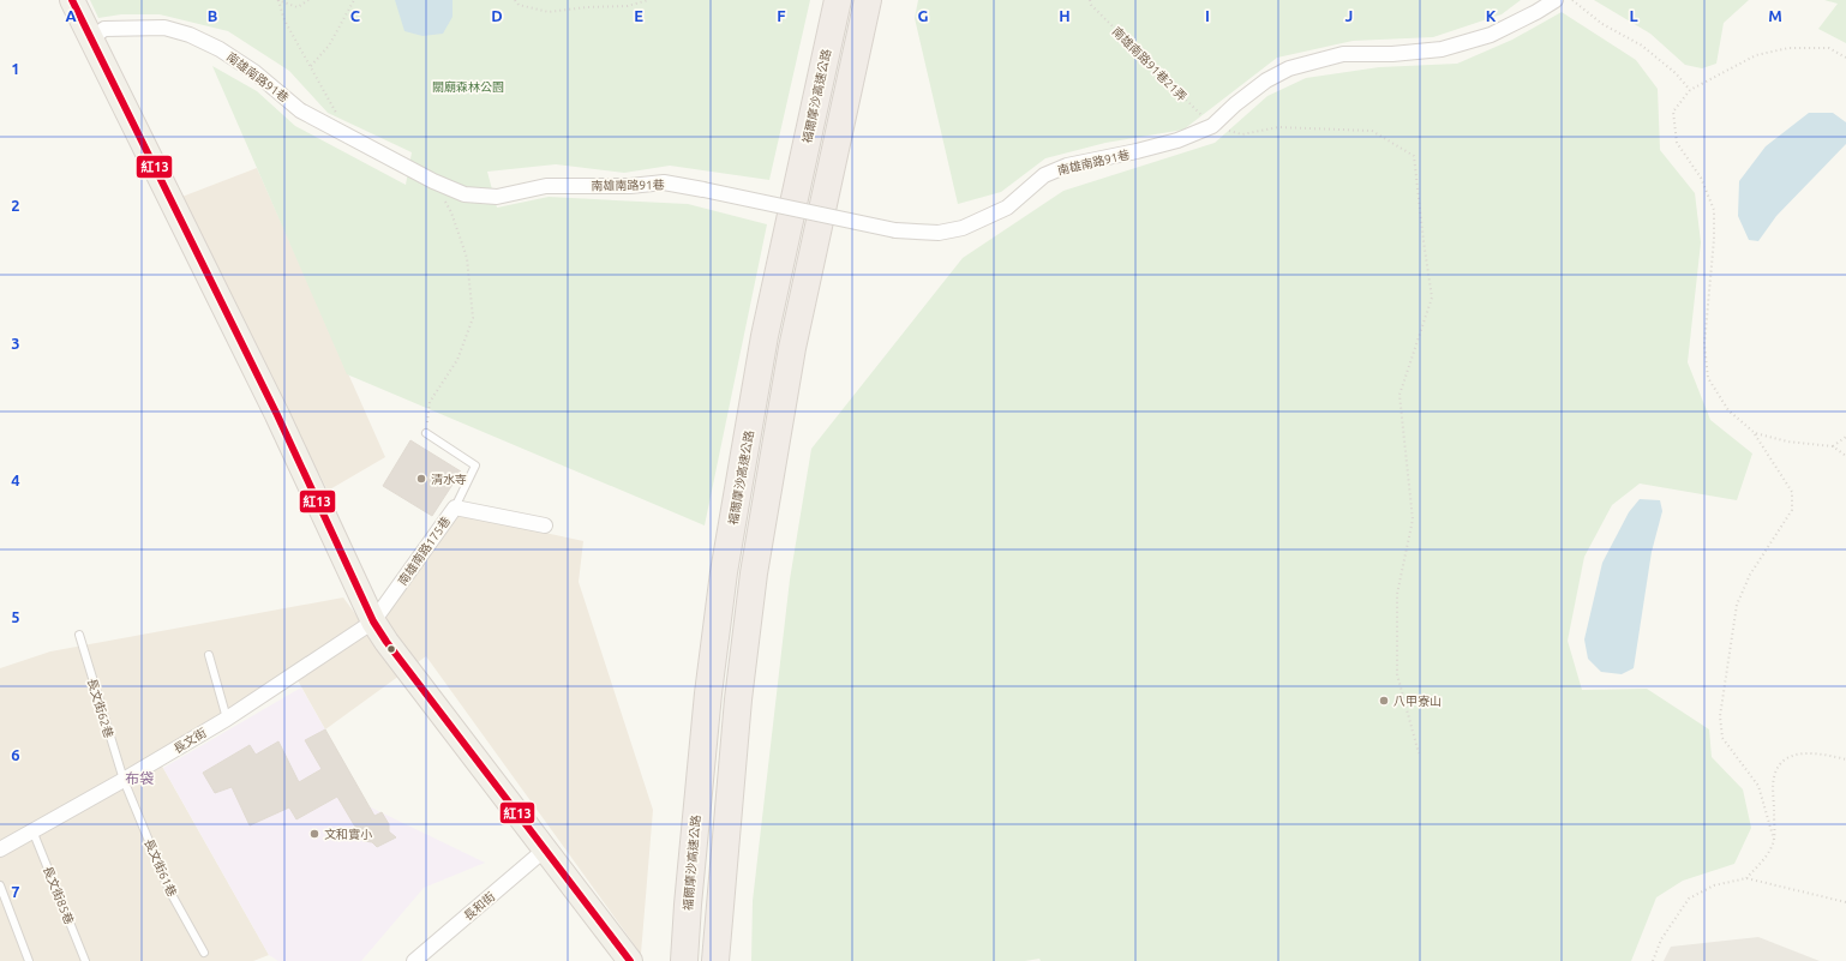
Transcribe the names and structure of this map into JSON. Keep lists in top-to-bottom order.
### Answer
{
  "streets": {
    "highway": ["福爾摩沙高速公路"],
    "street": [
      "南雄南路91巷",
      "南雄南路175巷",
      "長文街",
      "長和街"
    ],
    "lane": ["長文街62巷", "長文街61巷", "長文街85巷"],
    "path": ["南雄南路91巷21弄"]
  },
  "crossings": [
    ["南雄南路91巷21弄", "南雄南路91巷"],
    ["南雄南路175巷", "長文街"],
    ["長文街62巷", "長文街"],
    ["長文街62巷", "長文街61巷"],
    ["長文街", "長文街61巷"],
    ["長文街", "長文街85巷"]
  ],
  "districts": ["布袋"],
  "parks": ["關廟森林公園"],
  "places": ["清水寺", "八甲寮山", "文和實小"],
  "lines": ["transit line 紅13"],
  "grid": {
    "columns": [
      "A",
      "B",
      "C",
      "D",
      "E",
      "F",
      "G",
      "H",
      "I",
      "J",
      "K",
      "L",
      "M"
    ],
    "rows": [
      "1",
      "2",
      "3",
      "4",
      "5",
      "6",
      "7"
    ]
  }
}
